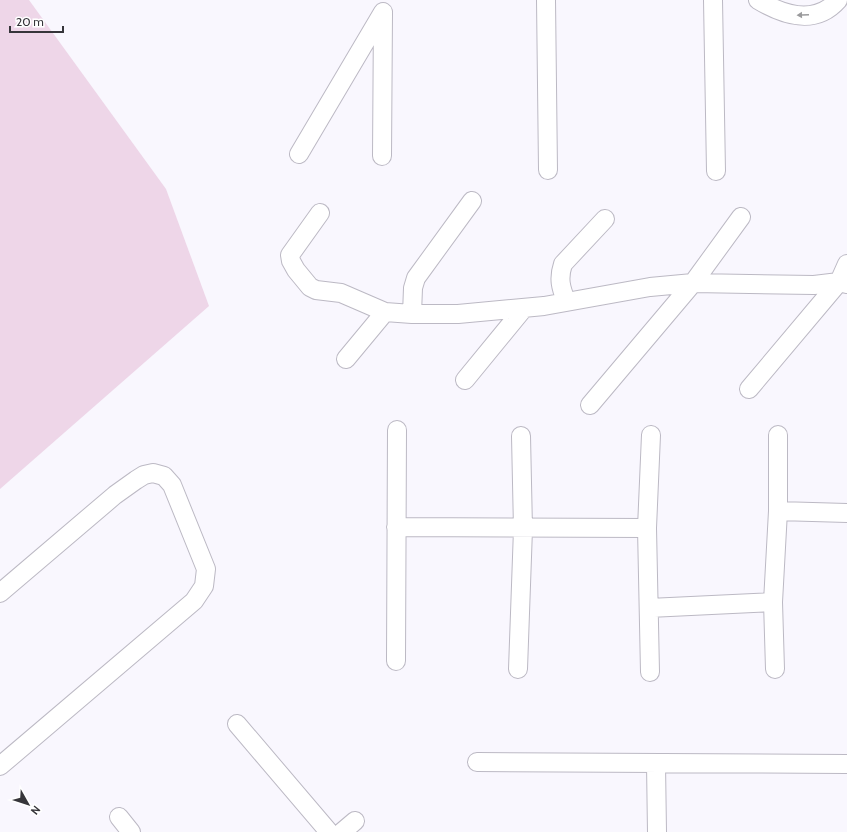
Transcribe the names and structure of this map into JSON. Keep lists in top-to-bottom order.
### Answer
{
  "scale_bar": "20 m",
  "north": "bottom right"
}
